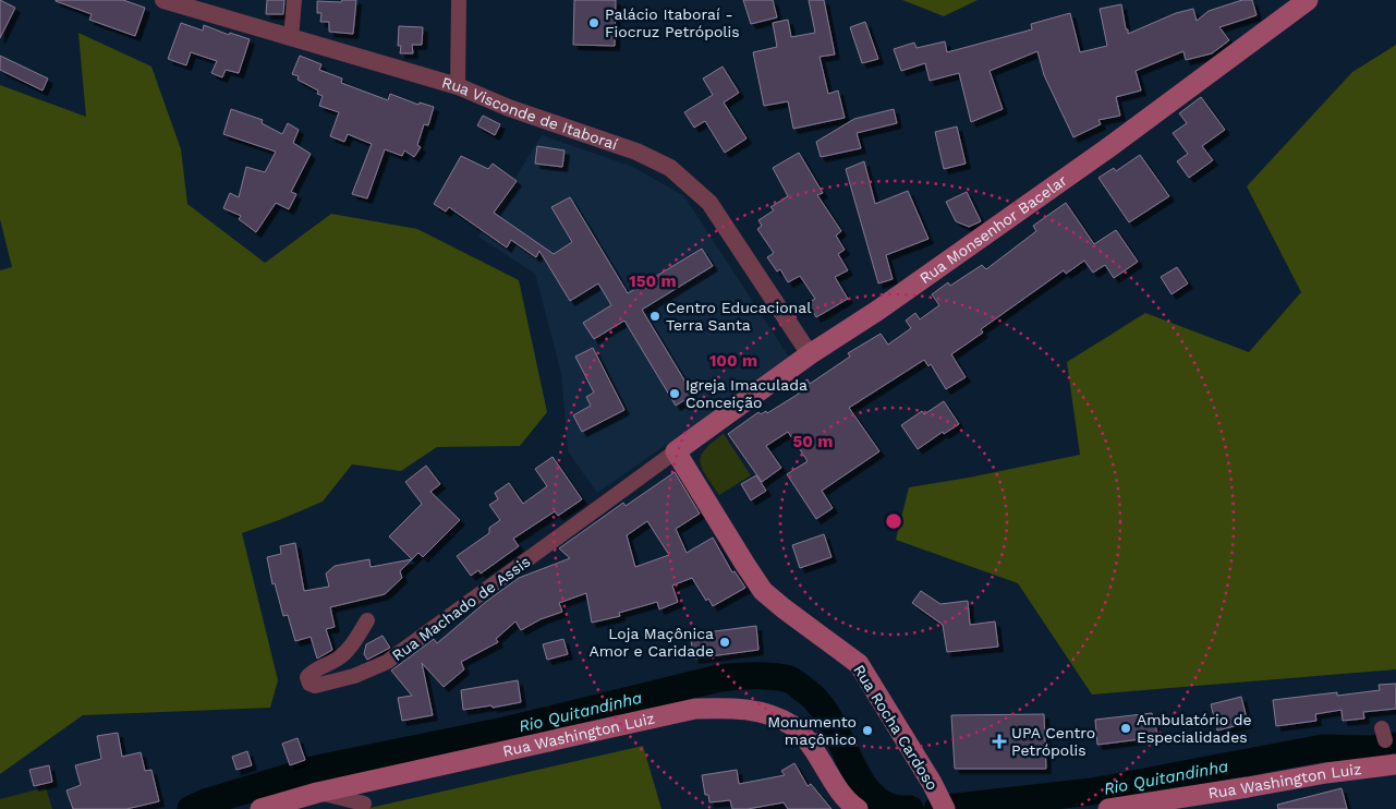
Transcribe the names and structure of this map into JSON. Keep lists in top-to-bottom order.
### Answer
{
  "streets": {
    "main road": ["Rua Monsenhor Bacelar", "Rua Rocha Cardoso", "Rua Washington Luiz"],
    "street": ["Rua Visconde de Itaboraí", "Rua Machado de Assis"]
  },
  "crossings": [
    ["Rua Visconde de Itaboraí", "Rua Monsenhor Bacelar"],
    ["Rua Monsenhor Bacelar", "Rua Machado de Assis"],
    ["Rua Monsenhor Bacelar", "Rua Rocha Cardoso"],
    ["Rua Machado de Assis", "Rua Rocha Cardoso"]
  ],
  "water": ["Rio Quitandinha"],
  "places": {
    "other": [
      "Palácio Itaboraí - Fiocruz Petrópolis",
      "Centro Educacional Terra Santa",
      "Igreja Imaculada Conceição",
      "Loja Maçônica Amor e Caridade",
      "Ambulatório de Especialidades",
      "Monumento maçônico"
    ],
    "health": ["UPA Centro Petrópolis"]
  },
  "rings": ["150 m", "100 m", "50 m"]
}
